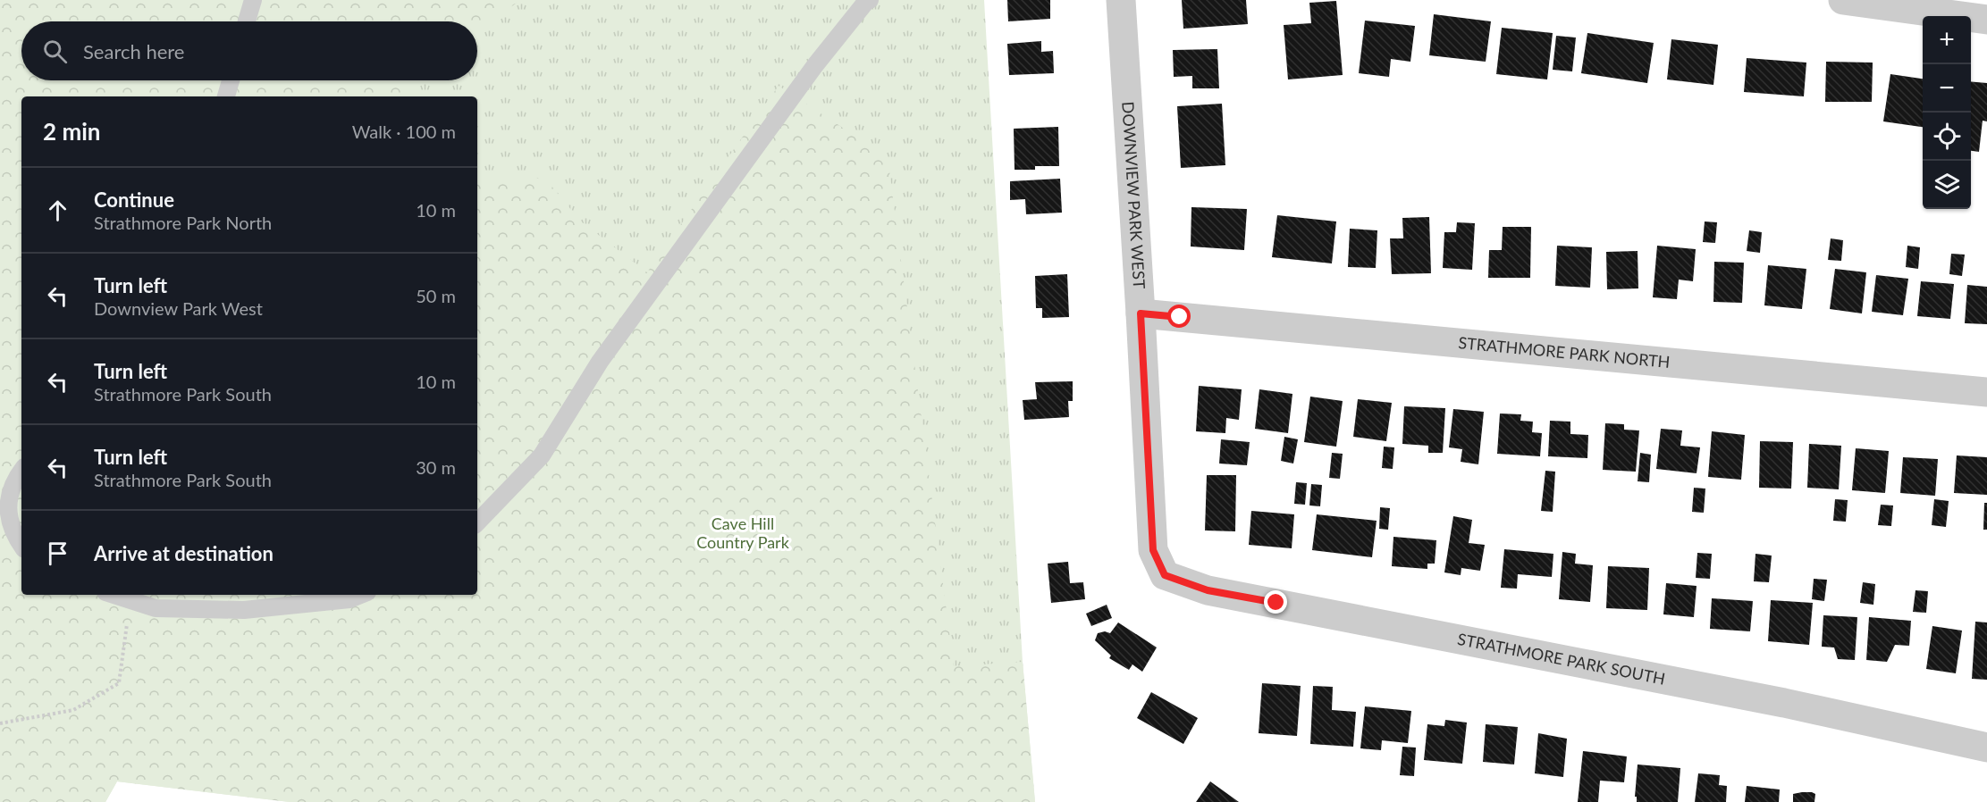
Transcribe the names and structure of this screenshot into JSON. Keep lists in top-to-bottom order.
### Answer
{
  "streets": {
    "street": ["DOWNVIEW PARK WEST", "STRATHMORE PARK NORTH", "STRATHMORE PARK SOUTH"]
  },
  "crossings": [
    ["DOWNVIEW PARK WEST", "STRATHMORE PARK NORTH"],
    ["DOWNVIEW PARK WEST", "STRATHMORE PARK SOUTH"]
  ],
  "parks": ["Cave Hill Country Park"],
  "page": {
    "map_buttons": ["+", "−"],
    "search": "Search here",
    "heading": ["2 min", "Walk · 100 m"],
    "list": [
      ["Continue", "Strathmore Park North", "10 m"],
      ["Turn left", "Downview Park West", "50 m"],
      ["Turn left", "Strathmore Park South", "10 m"],
      ["Turn left", "Strathmore Park South", "30 m"],
      "Arrive at destination"
    ]
  }
}
